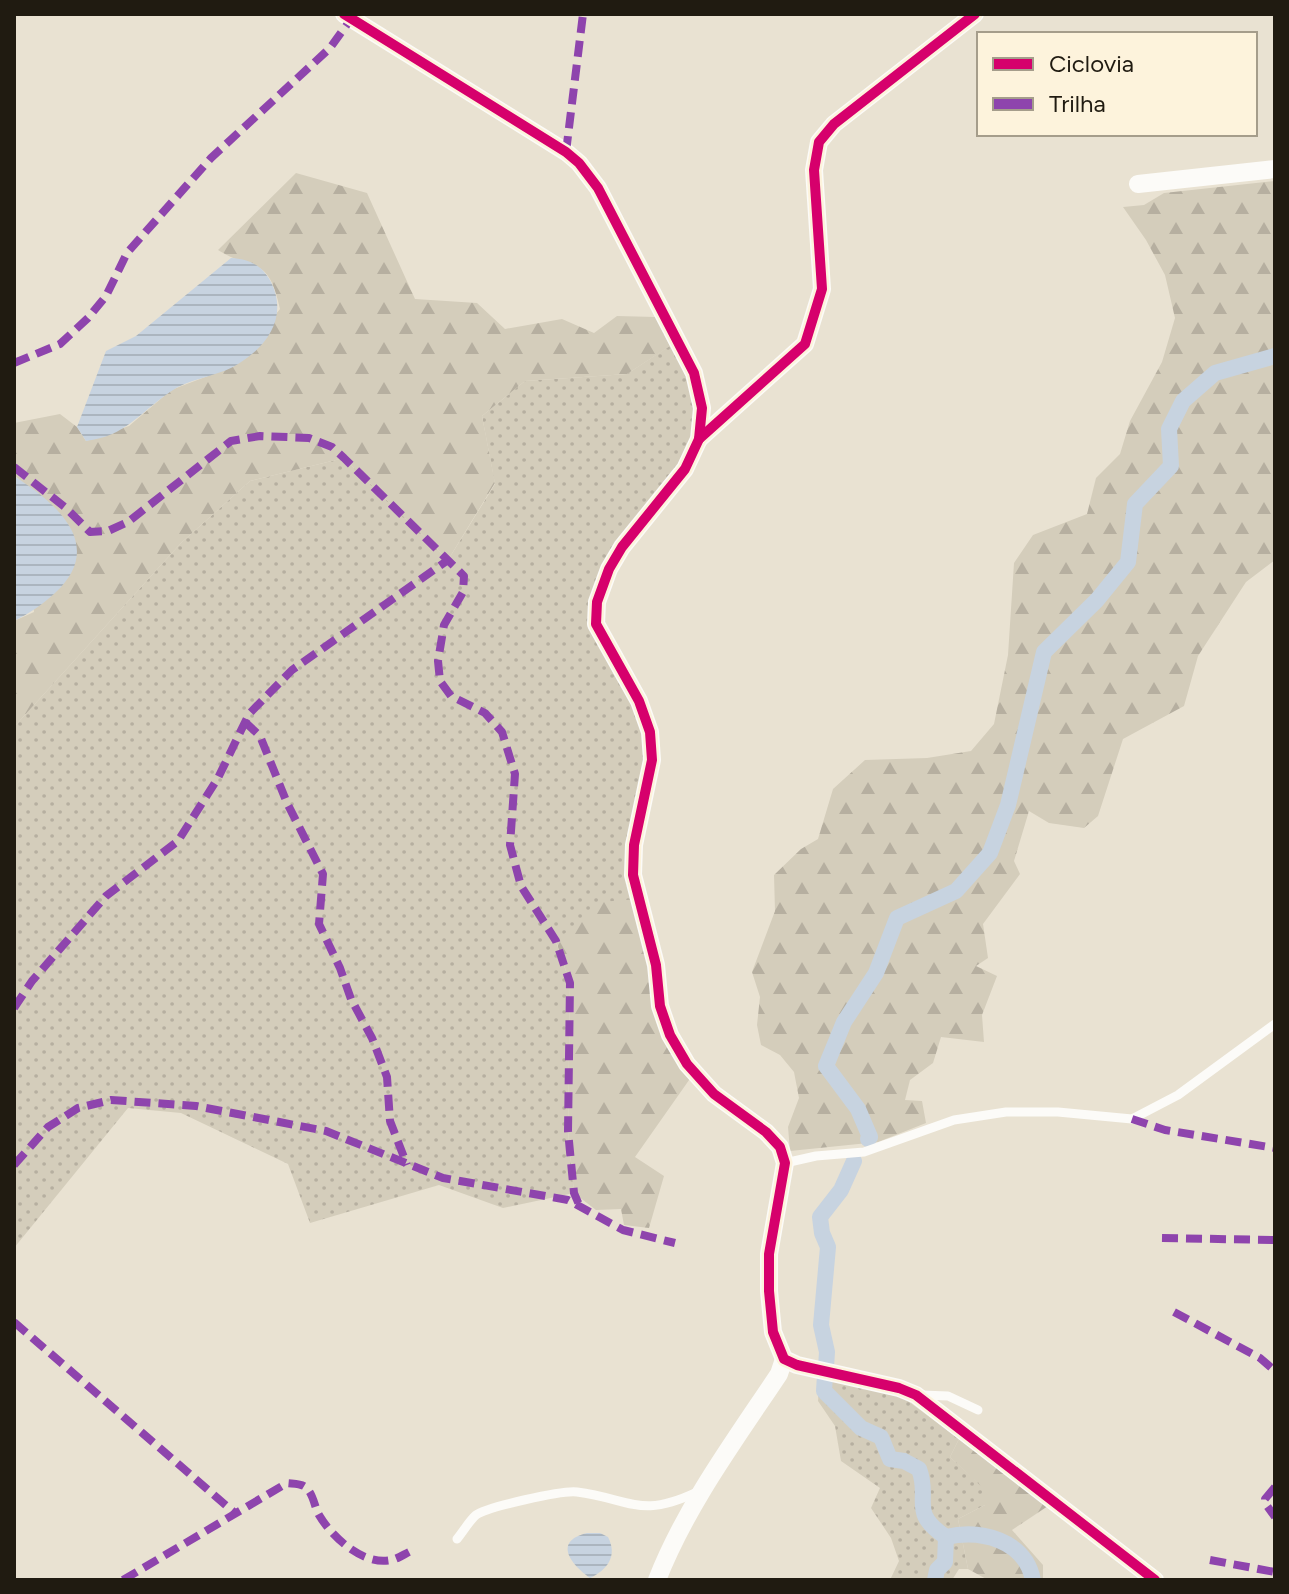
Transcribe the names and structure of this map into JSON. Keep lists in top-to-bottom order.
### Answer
{
  "legend": ["Ciclovia", "Trilha"]
}
